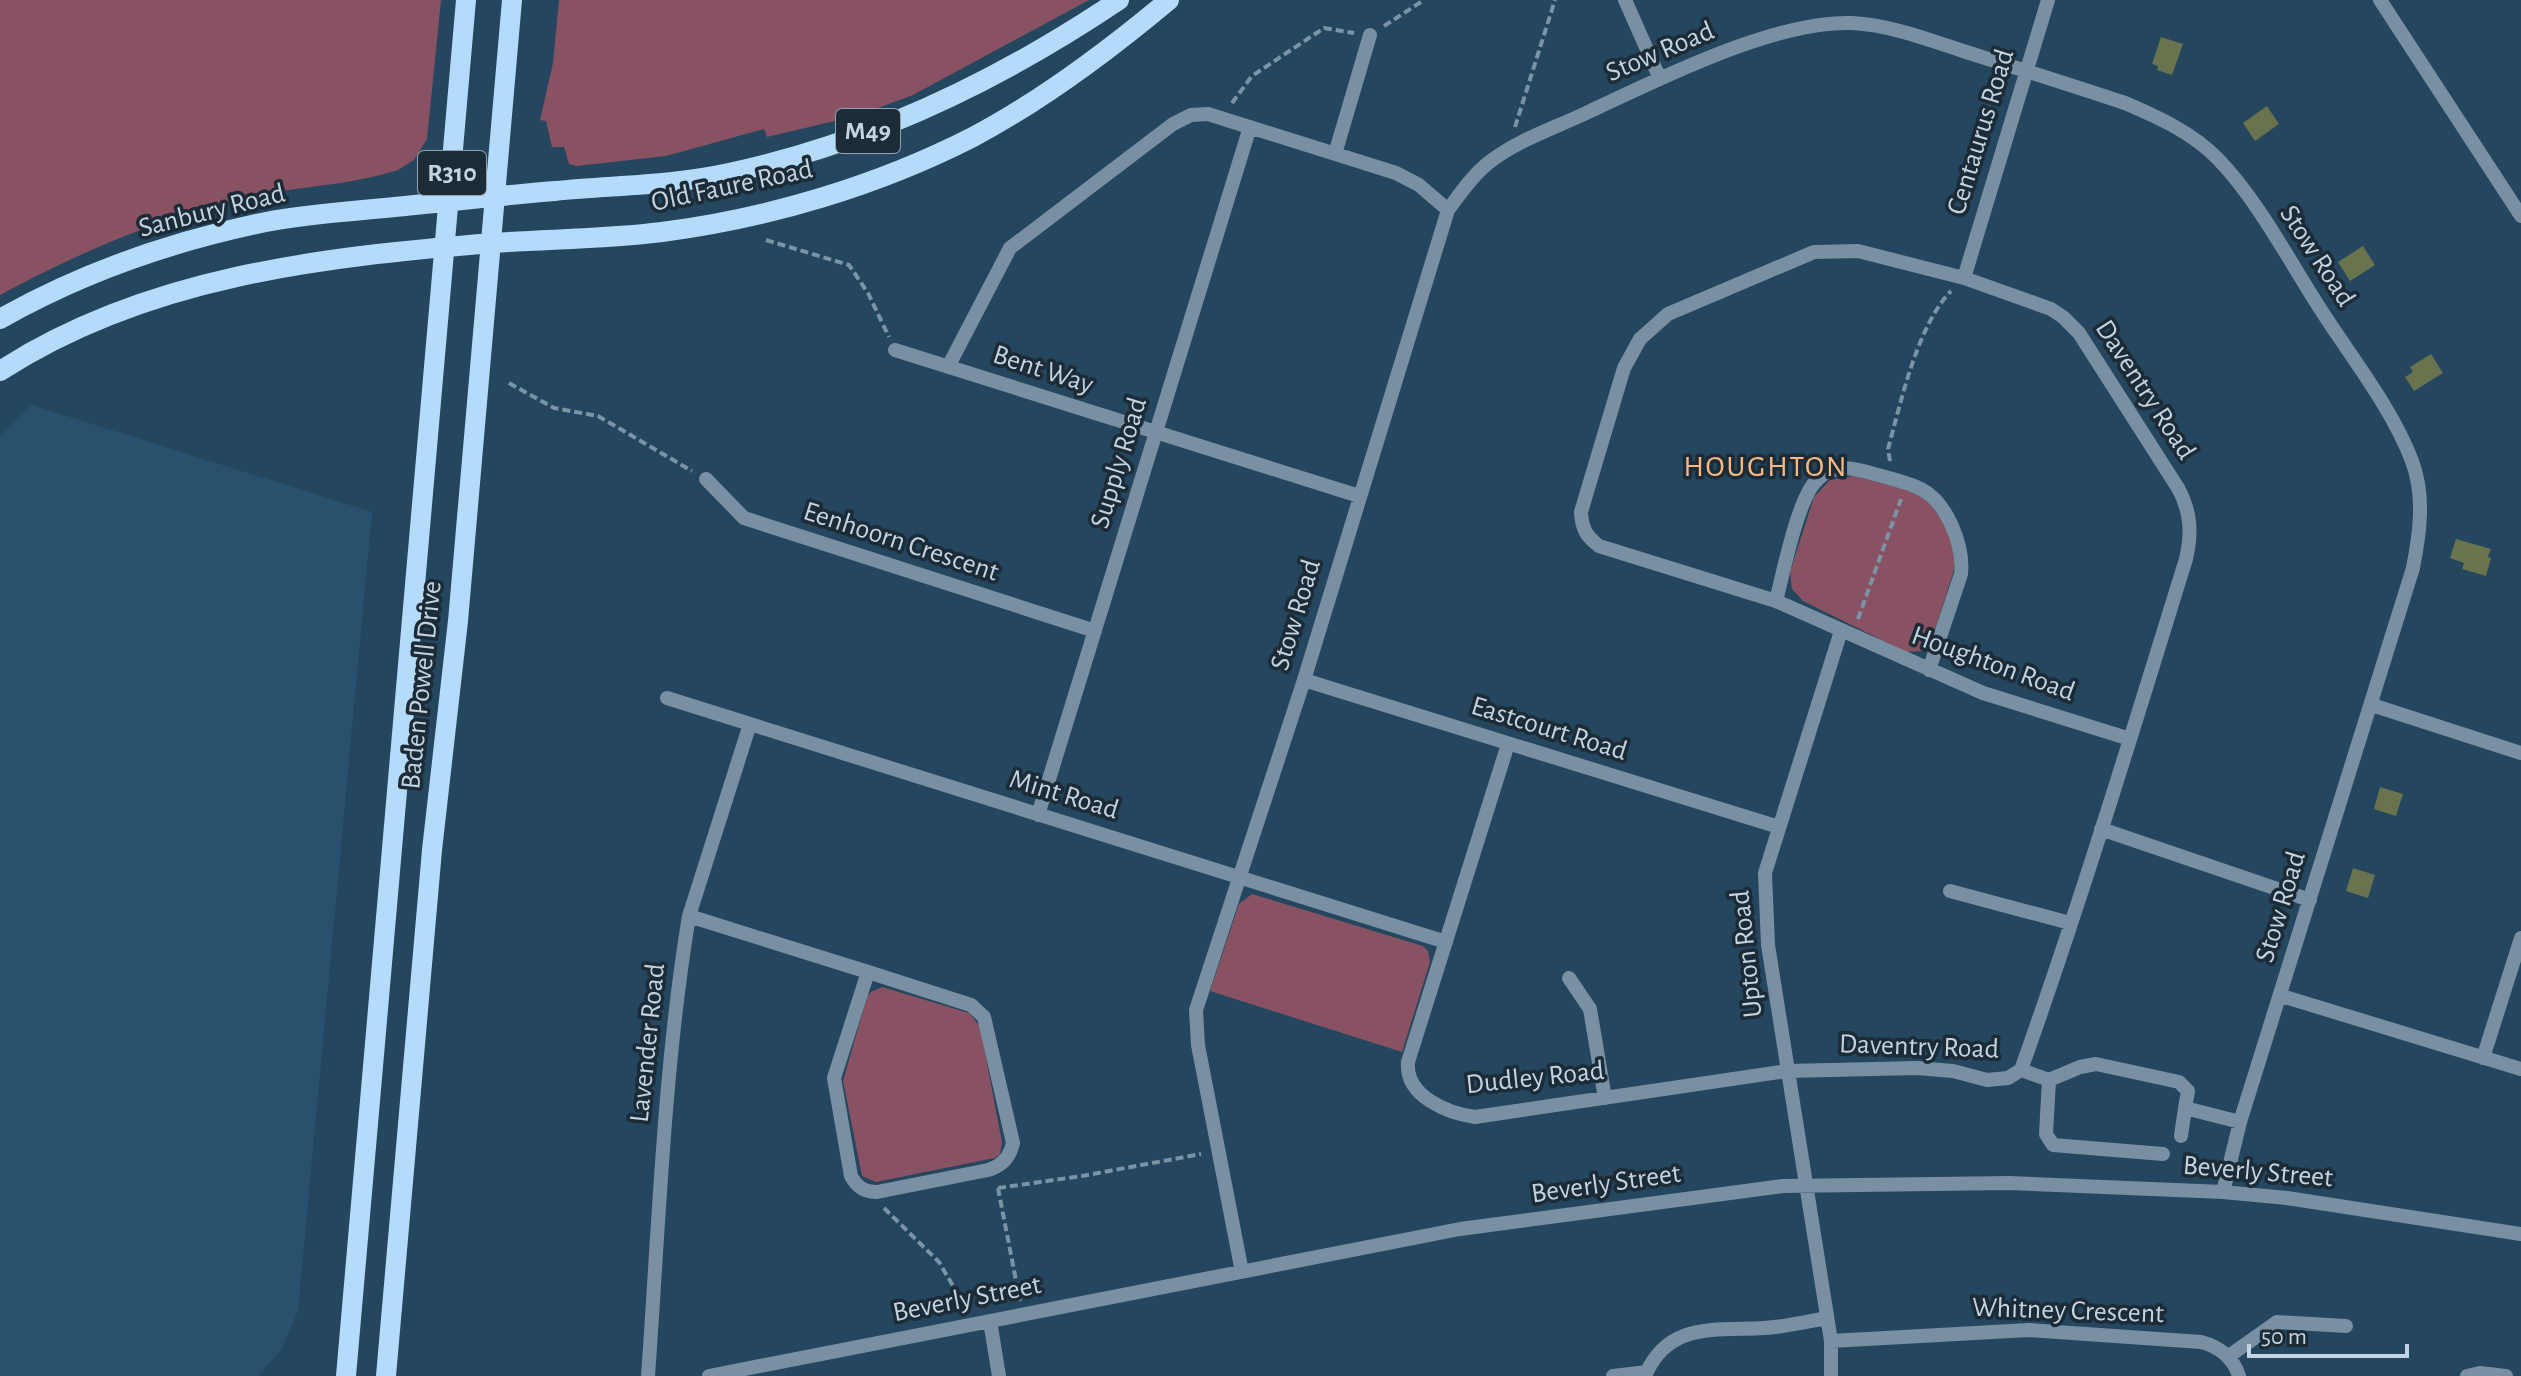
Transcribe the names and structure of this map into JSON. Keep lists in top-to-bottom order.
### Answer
{
  "streets": {
    "main road": [
      "M49",
      "R310",
      "Old Faure Road",
      "Sanbury Road",
      "Baden Powell Drive"
    ],
    "street": [
      "Stow Road",
      "Centaurus Road",
      "Bent Way",
      "Daventry Road",
      "Supply Road",
      "Eenhoorn Crescent",
      "Houghton Road",
      "Eastcourt Road",
      "Mint Road",
      "Upton Road",
      "Lavender Road",
      "Dudley Road",
      "Beverly Street",
      "Whitney Crescent"
    ]
  },
  "crossings": [
    ["Stow Road", "Centaurus Road"],
    ["Stow Road", "Bent Way"],
    ["Stow Road", "Eastcourt Road"],
    ["Stow Road", "Mint Road"],
    ["Stow Road", "Beverly Street"],
    ["Centaurus Road", "Daventry Road"],
    ["Old Faure Road", "Sanbury Road"],
    ["Old Faure Road", "Baden Powell Drive"],
    ["Sanbury Road", "Baden Powell Drive"],
    ["Bent Way", "Supply Road"],
    ["Daventry Road", "Houghton Road"],
    ["Daventry Road", "Upton Road"],
    ["Daventry Road", "Dudley Road"],
    ["Supply Road", "Eenhoorn Crescent"],
    ["Supply Road", "Mint Road"],
    ["Houghton Road", "Upton Road"],
    ["Eastcourt Road", "Upton Road"],
    ["Eastcourt Road", "Dudley Road"],
    ["Mint Road", "Lavender Road"],
    ["Mint Road", "Dudley Road"],
    ["Upton Road", "Dudley Road"],
    ["Upton Road", "Beverly Street"],
    ["Upton Road", "Whitney Crescent"]
  ],
  "districts": ["HOUGHTON"],
  "scale_bar": "50 m"
}
